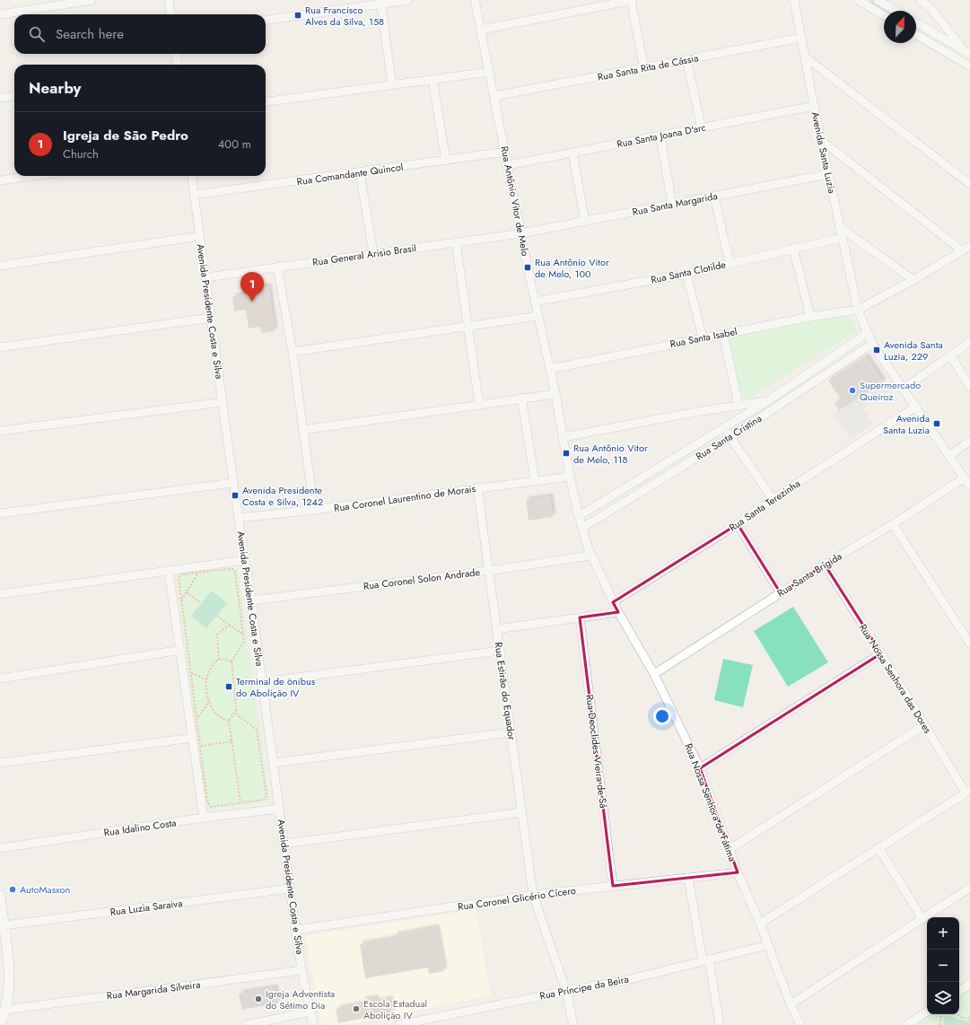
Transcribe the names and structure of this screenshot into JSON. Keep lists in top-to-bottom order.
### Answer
{
  "streets": {
    "street": [
      "Rua Santa Rita de Cássia",
      "Rua Santa Joana D'arc",
      "Avenida Santa Luzia",
      "Rua Comandante Quincol",
      "Rua Antônio Vitor de Melo",
      "Rua Santa Margarida",
      "Rua General Arisio Brasil",
      "Rua Santa Clotilde",
      "Avenida Presidente Costa e Silva",
      "Rua Santa Isabel",
      "Rua Santa Cristina",
      "Rua Coronel Laurentino de Morais",
      "Rua Santa Terezinha",
      "Rua Santa Brígida",
      "Rua Coronel Solon Andrade",
      "Rua Nossa Senhora das Dores",
      "Rua Estirão do Equador",
      "Rua Deoclides Vieira de Sá",
      "Rua Nossa Senhora de Fátima",
      "Rua Idalino Costa",
      "Rua Coronel Glicério Cícero",
      "Rua Luzia Saraiva",
      "Rua Príncipe da Beira",
      "Rua Margarida Silveira"
    ]
  },
  "crossings": [
    ["Rua Santa Rita de Cássia", "Avenida Santa Luzia"],
    ["Rua Santa Rita de Cássia", "Rua Antônio Vitor de Melo"],
    ["Rua Santa Joana D'arc", "Avenida Santa Luzia"],
    ["Rua Santa Joana D'arc", "Rua Antônio Vitor de Melo"],
    ["Avenida Santa Luzia", "Rua Santa Margarida"],
    ["Avenida Santa Luzia", "Rua Santa Clotilde"],
    ["Avenida Santa Luzia", "Rua Santa Isabel"],
    ["Avenida Santa Luzia", "Rua Santa Cristina"],
    ["Avenida Santa Luzia", "Rua Santa Terezinha"],
    ["Avenida Santa Luzia", "Rua Santa Brígida"],
    ["Rua Comandante Quincol", "Rua Antônio Vitor de Melo"],
    ["Rua Comandante Quincol", "Avenida Presidente Costa e Silva"],
    ["Rua Antônio Vitor de Melo", "Rua Santa Margarida"],
    ["Rua Antônio Vitor de Melo", "Rua General Arisio Brasil"],
    ["Rua Antônio Vitor de Melo", "Rua Santa Clotilde"],
    ["Rua Antônio Vitor de Melo", "Rua Santa Isabel"],
    ["Rua Antônio Vitor de Melo", "Rua Santa Cristina"],
    ["Rua Antônio Vitor de Melo", "Rua Coronel Laurentino de Morais"],
    ["Rua Antônio Vitor de Melo", "Rua Nossa Senhora de Fátima"],
    ["Rua Santa Margarida", "Rua General Arisio Brasil"],
    ["Rua General Arisio Brasil", "Avenida Presidente Costa e Silva"],
    ["Avenida Presidente Costa e Silva", "Rua Coronel Laurentino de Morais"],
    ["Avenida Presidente Costa e Silva", "Rua Coronel Solon Andrade"],
    ["Avenida Presidente Costa e Silva", "Rua Idalino Costa"],
    ["Avenida Presidente Costa e Silva", "Rua Coronel Glicério Cícero"],
    ["Avenida Presidente Costa e Silva", "Rua Luzia Saraiva"],
    ["Avenida Presidente Costa e Silva", "Rua Margarida Silveira"],
    ["Rua Santa Cristina", "Rua Nossa Senhora de Fátima"],
    ["Rua Coronel Laurentino de Morais", "Rua Estirão do Equador"],
    ["Rua Santa Terezinha", "Rua Nossa Senhora de Fátima"],
    ["Rua Santa Brígida", "Rua Nossa Senhora das Dores"],
    ["Rua Santa Brígida", "Rua Nossa Senhora de Fátima"],
    ["Rua Coronel Solon Andrade", "Rua Estirão do Equador"],
    ["Rua Coronel Solon Andrade", "Rua Nossa Senhora de Fátima"],
    ["Rua Estirão do Equador", "Rua Coronel Glicério Cícero"],
    ["Rua Estirão do Equador", "Rua Príncipe da Beira"],
    ["Rua Deoclides Vieira de Sá", "Rua Coronel Glicério Cícero"],
    ["Rua Nossa Senhora de Fátima", "Rua Coronel Glicério Cícero"],
    ["Rua Nossa Senhora de Fátima", "Rua Príncipe da Beira"]
  ],
  "places": {
    "transit": [
      "Rua Francisco Alves da Silva, 158",
      "Rua Antônio Vitor de Melo, 100",
      "Avenida Santa Luzia, 229",
      "Avenida Santa Luzia",
      "Rua Antônio Vitor de Melo, 118",
      "Avenida Presidente Costa e Silva, 1242",
      "Terminal de õnibus do Abolição IV"
    ],
    "other": [
      "Supermercado Queiroz",
      "AutoMasxon",
      "Igreja Adventista do Sétimo Dia",
      "Escola Estadual Abolição IV"
    ]
  },
  "north": "top right",
  "page": {
    "search": "Search here",
    "heading": "Nearby",
    "list": [
      {
        "mark": "1",
        "name": "Igreja de São Pedro",
        "note": "Church",
        "value": "400 m"
      }
    ],
    "pins": "1",
    "map_buttons": ["+", "−"]
  }
}
